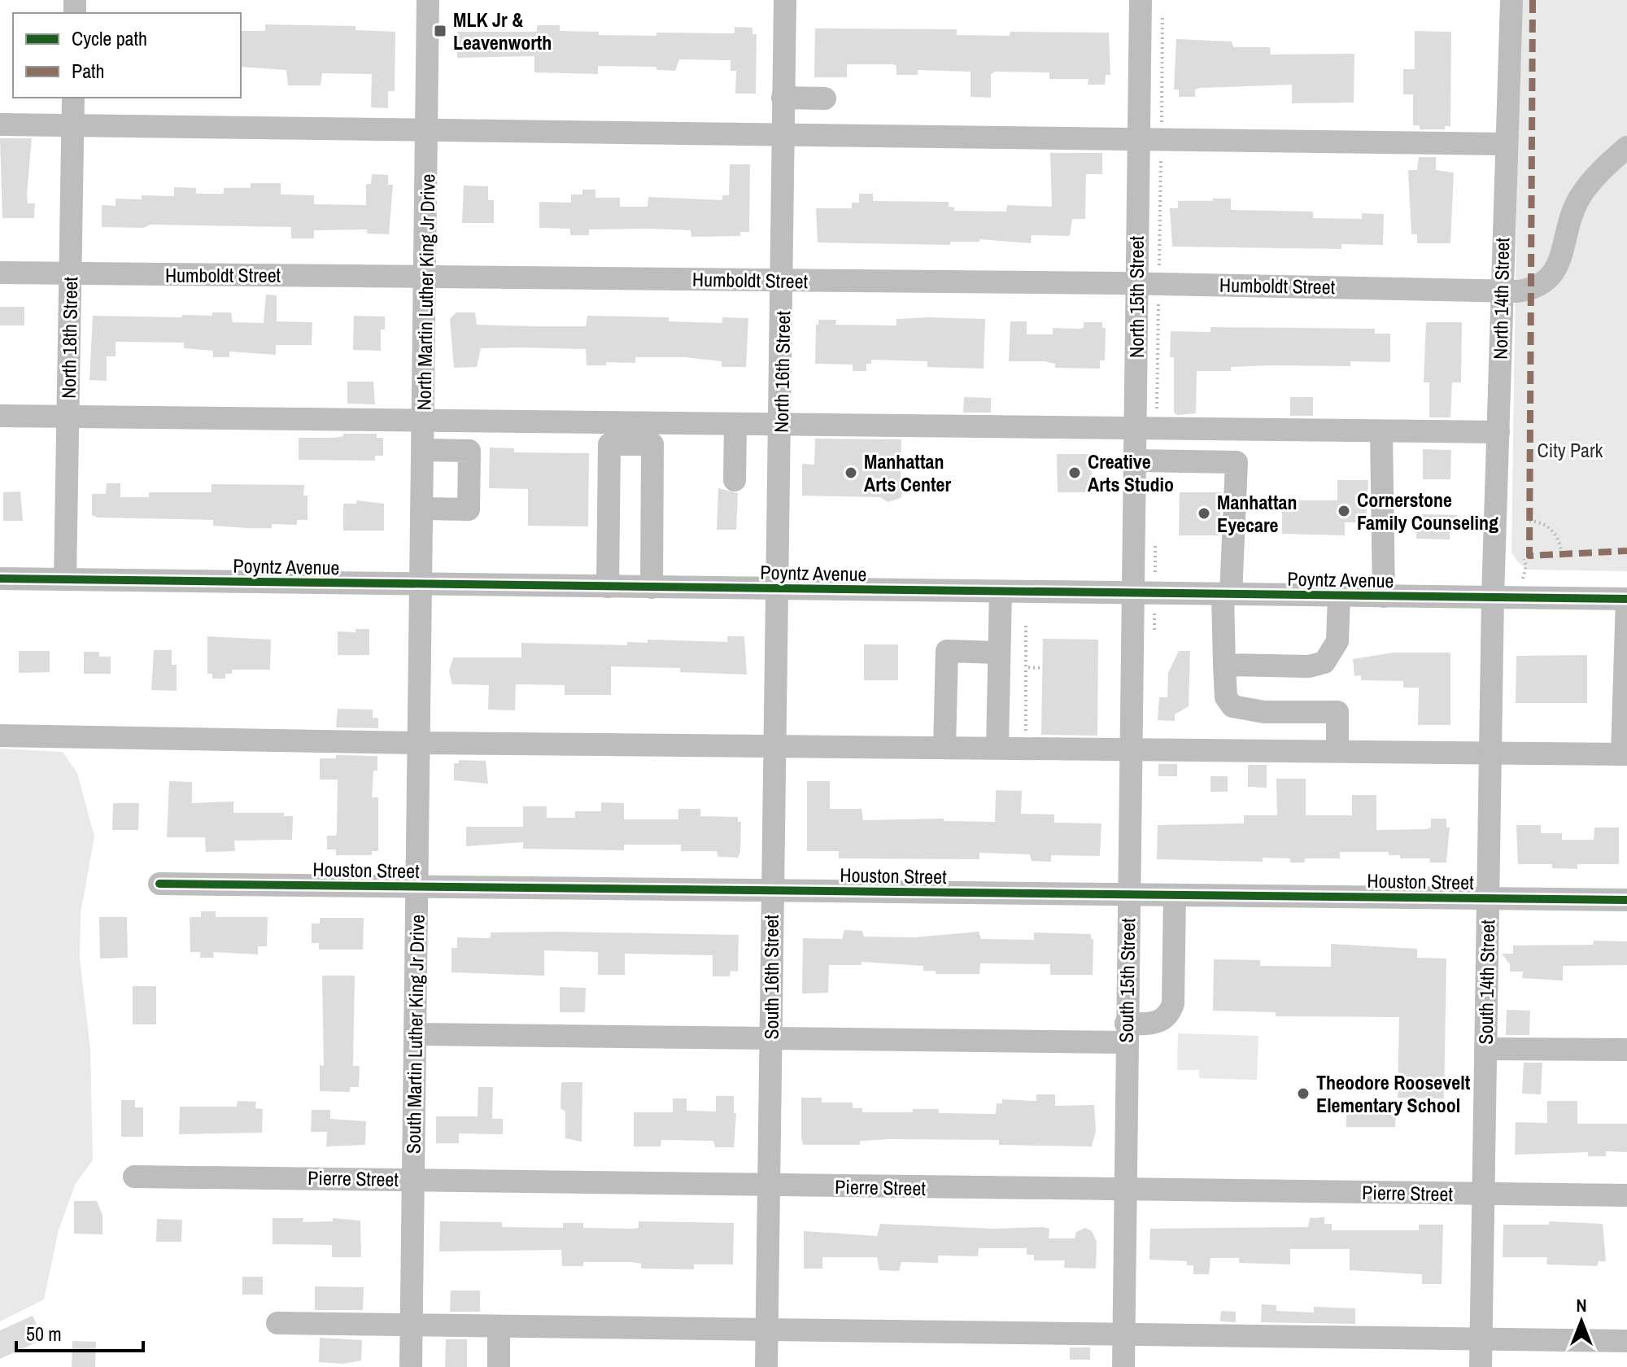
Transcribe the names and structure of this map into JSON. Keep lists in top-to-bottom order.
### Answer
{
  "streets": {
    "street": [
      "Humboldt Street",
      "North Martin Luther King Jr Drive",
      "North 15th Street",
      "North 14th Street",
      "North 18th Street",
      "North 16th Street",
      "Poyntz Avenue",
      "Houston Street",
      "South 16th Street",
      "South 15th Street",
      "South 14th Street",
      "South Martin Luther King Jr Drive",
      "Pierre Street"
    ]
  },
  "crossings": [
    ["Humboldt Street", "North Martin Luther King Jr Drive"],
    ["Humboldt Street", "North 15th Street"],
    ["Humboldt Street", "North 14th Street"],
    ["Humboldt Street", "North 18th Street"],
    ["Humboldt Street", "North 16th Street"],
    ["North Martin Luther King Jr Drive", "Poyntz Avenue"],
    ["North Martin Luther King Jr Drive", "South Martin Luther King Jr Drive"],
    ["North 15th Street", "Poyntz Avenue"],
    ["North 15th Street", "South 15th Street"],
    ["North 14th Street", "Poyntz Avenue"],
    ["North 14th Street", "South 14th Street"],
    ["North 18th Street", "Poyntz Avenue"],
    ["North 16th Street", "Poyntz Avenue"],
    ["North 16th Street", "South 16th Street"],
    ["Poyntz Avenue", "South 16th Street"],
    ["Poyntz Avenue", "South 15th Street"],
    ["Poyntz Avenue", "South 14th Street"],
    ["Poyntz Avenue", "South Martin Luther King Jr Drive"],
    ["Houston Street", "South 16th Street"],
    ["Houston Street", "South 15th Street"],
    ["Houston Street", "South 14th Street"],
    ["Houston Street", "South Martin Luther King Jr Drive"],
    ["South 16th Street", "Pierre Street"],
    ["South 15th Street", "Pierre Street"],
    ["South 14th Street", "Pierre Street"],
    ["South Martin Luther King Jr Drive", "Pierre Street"]
  ],
  "parks": ["City Park"],
  "places": {
    "transit": ["MLK Jr & Leavenworth"],
    "other": [
      "Manhattan Arts Center",
      "Creative Arts Studio",
      "Cornerstone Family Counseling",
      "Manhattan Eyecare",
      "Theodore Roosevelt Elementary School"
    ]
  },
  "legend": ["Cycle path", "Path"],
  "scale_bar": "50 m",
  "north": "top"
}
